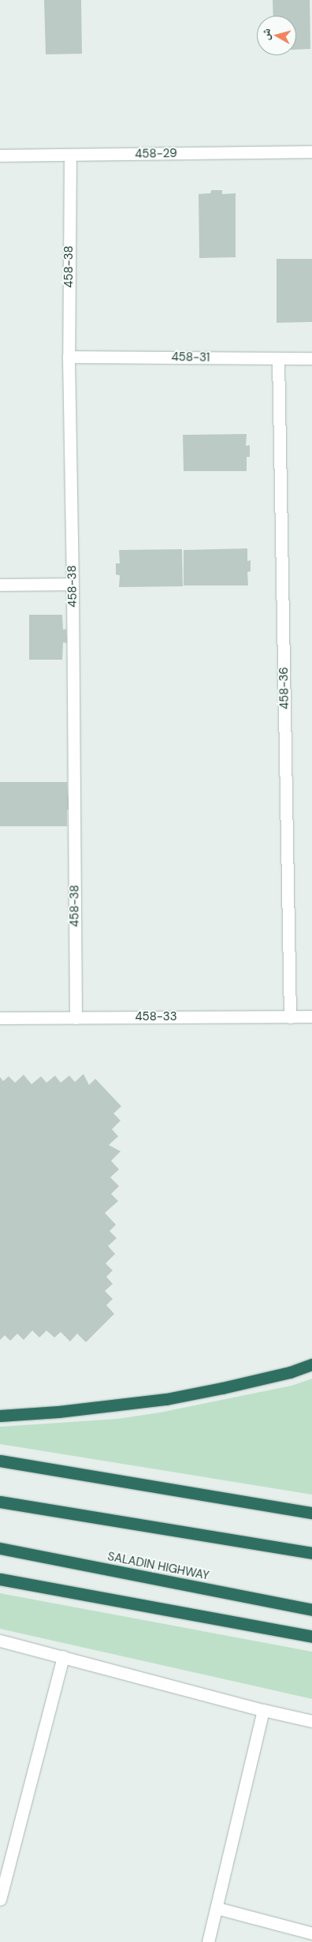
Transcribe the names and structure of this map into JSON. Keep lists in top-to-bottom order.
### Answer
{
  "streets": {
    "highway": ["SALADIN HIGHWAY"],
    "street": [
      "458-29",
      "458-38",
      "458-31",
      "458-36",
      "458-33"
    ]
  },
  "crossings": [
    ["458-29", "458-38"],
    ["458-38", "458-31"],
    ["458-38", "458-33"],
    ["458-31", "458-36"],
    ["458-36", "458-33"]
  ],
  "north": "left"
}
